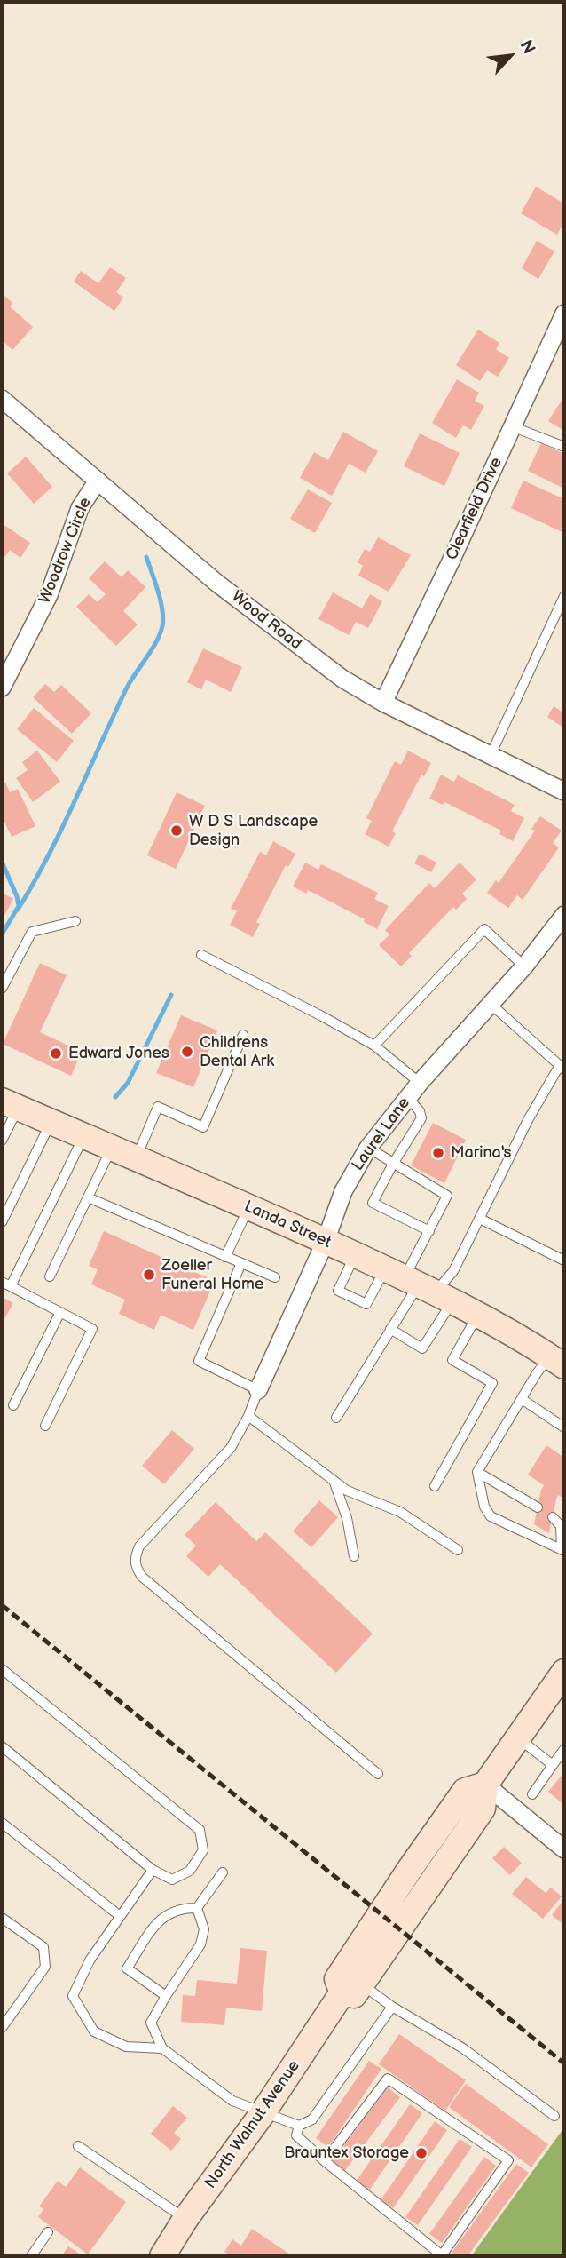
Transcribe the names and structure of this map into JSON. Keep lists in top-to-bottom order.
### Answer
{
  "streets": {
    "main road": ["Landa Street", "North Walnut Avenue"],
    "street": [
      "Clearfield Drive",
      "Woodrow Circle",
      "Wood Road",
      "Laurel Lane"
    ]
  },
  "crossings": [
    ["Clearfield Drive", "Wood Road"],
    ["Woodrow Circle", "Wood Road"],
    ["Laurel Lane", "Landa Street"]
  ],
  "places": [
    "W D S Landscape Design",
    "Childrens Dental Ark",
    "Edward Jones",
    "Marina's",
    "Zoeller Funeral Home",
    "Brauntex Storage"
  ],
  "north": "top right"
}
